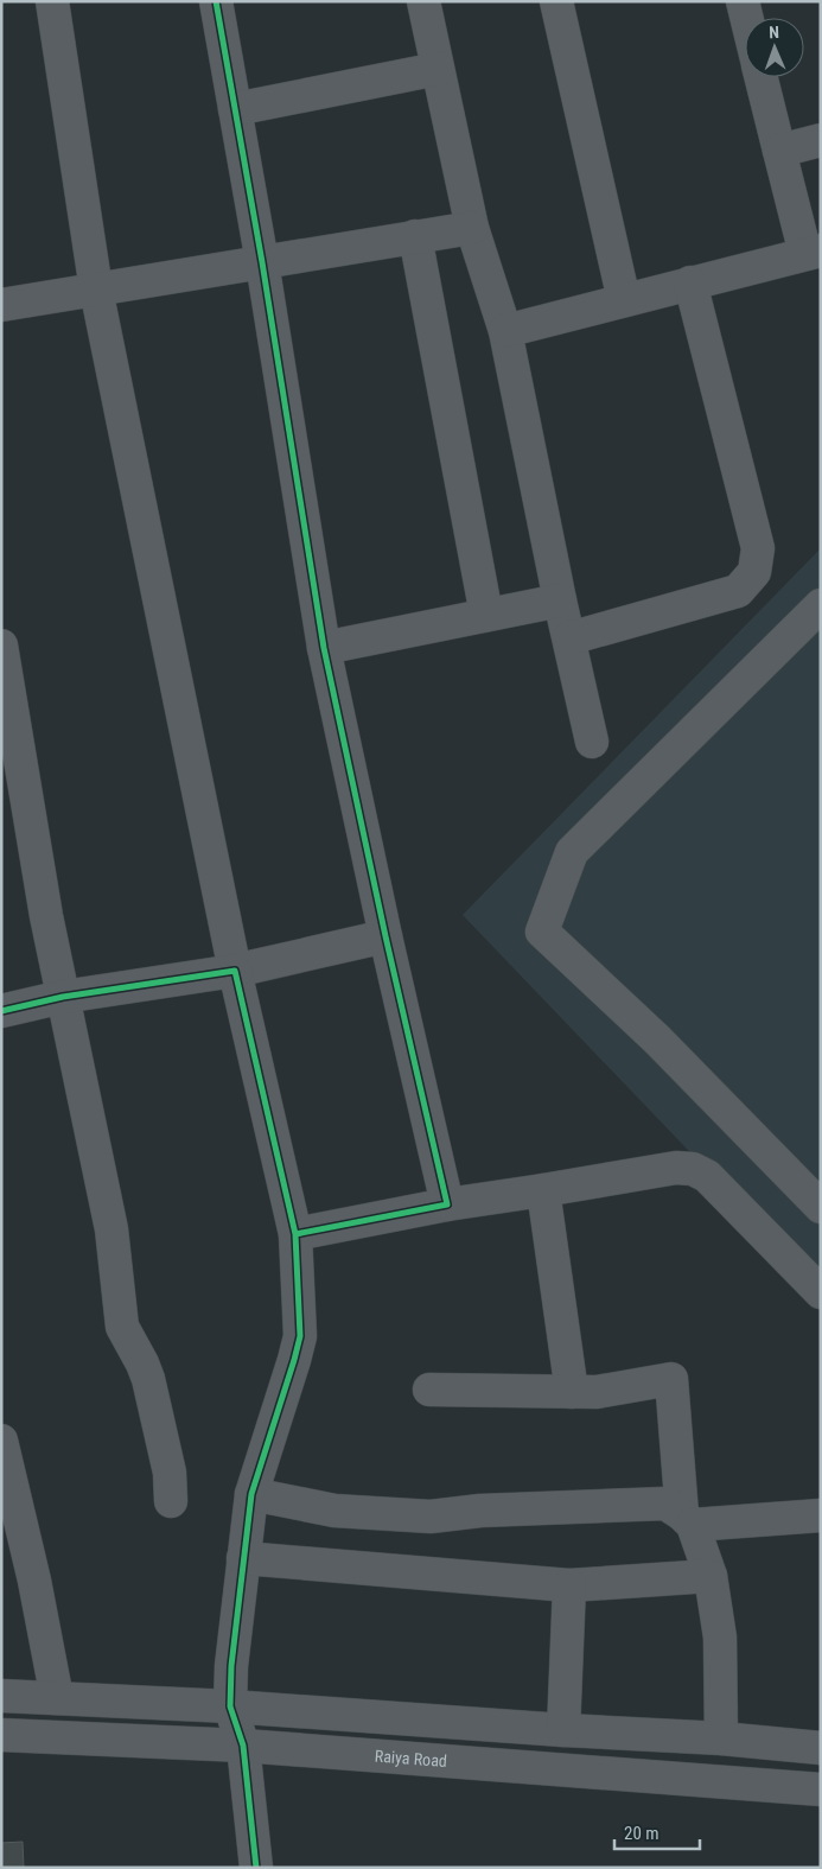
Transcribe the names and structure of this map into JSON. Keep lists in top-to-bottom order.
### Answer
{
  "streets": {
    "street": ["Raiya Road"]
  },
  "scale_bar": "20 m",
  "north": "top"
}
